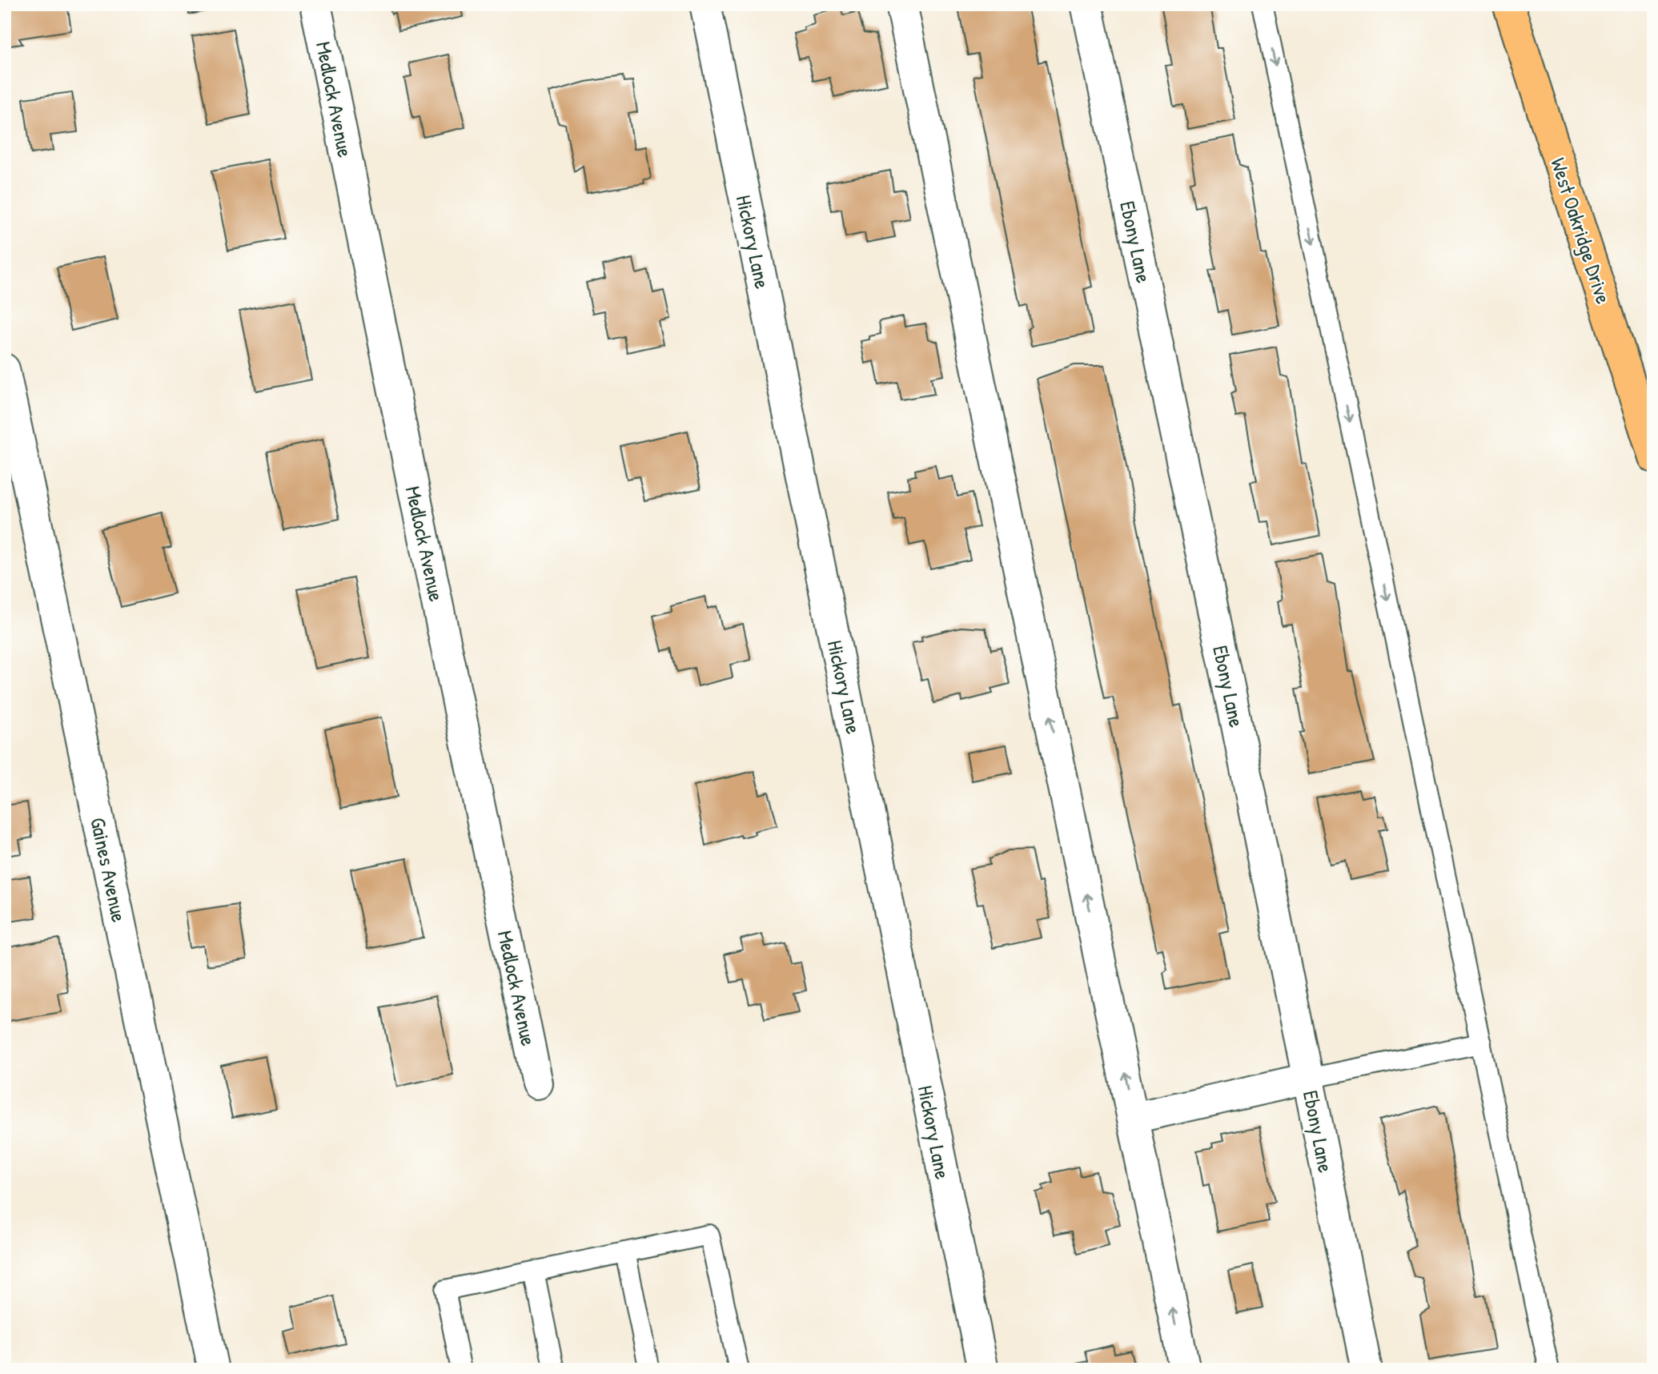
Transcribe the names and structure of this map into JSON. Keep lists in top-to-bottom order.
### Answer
{
  "streets": {
    "main road": ["West Oakridge Drive"],
    "street": [
      "Medlock Avenue",
      "Hickory Lane",
      "Ebony Lane",
      "Gaines Avenue"
    ]
  }
}
